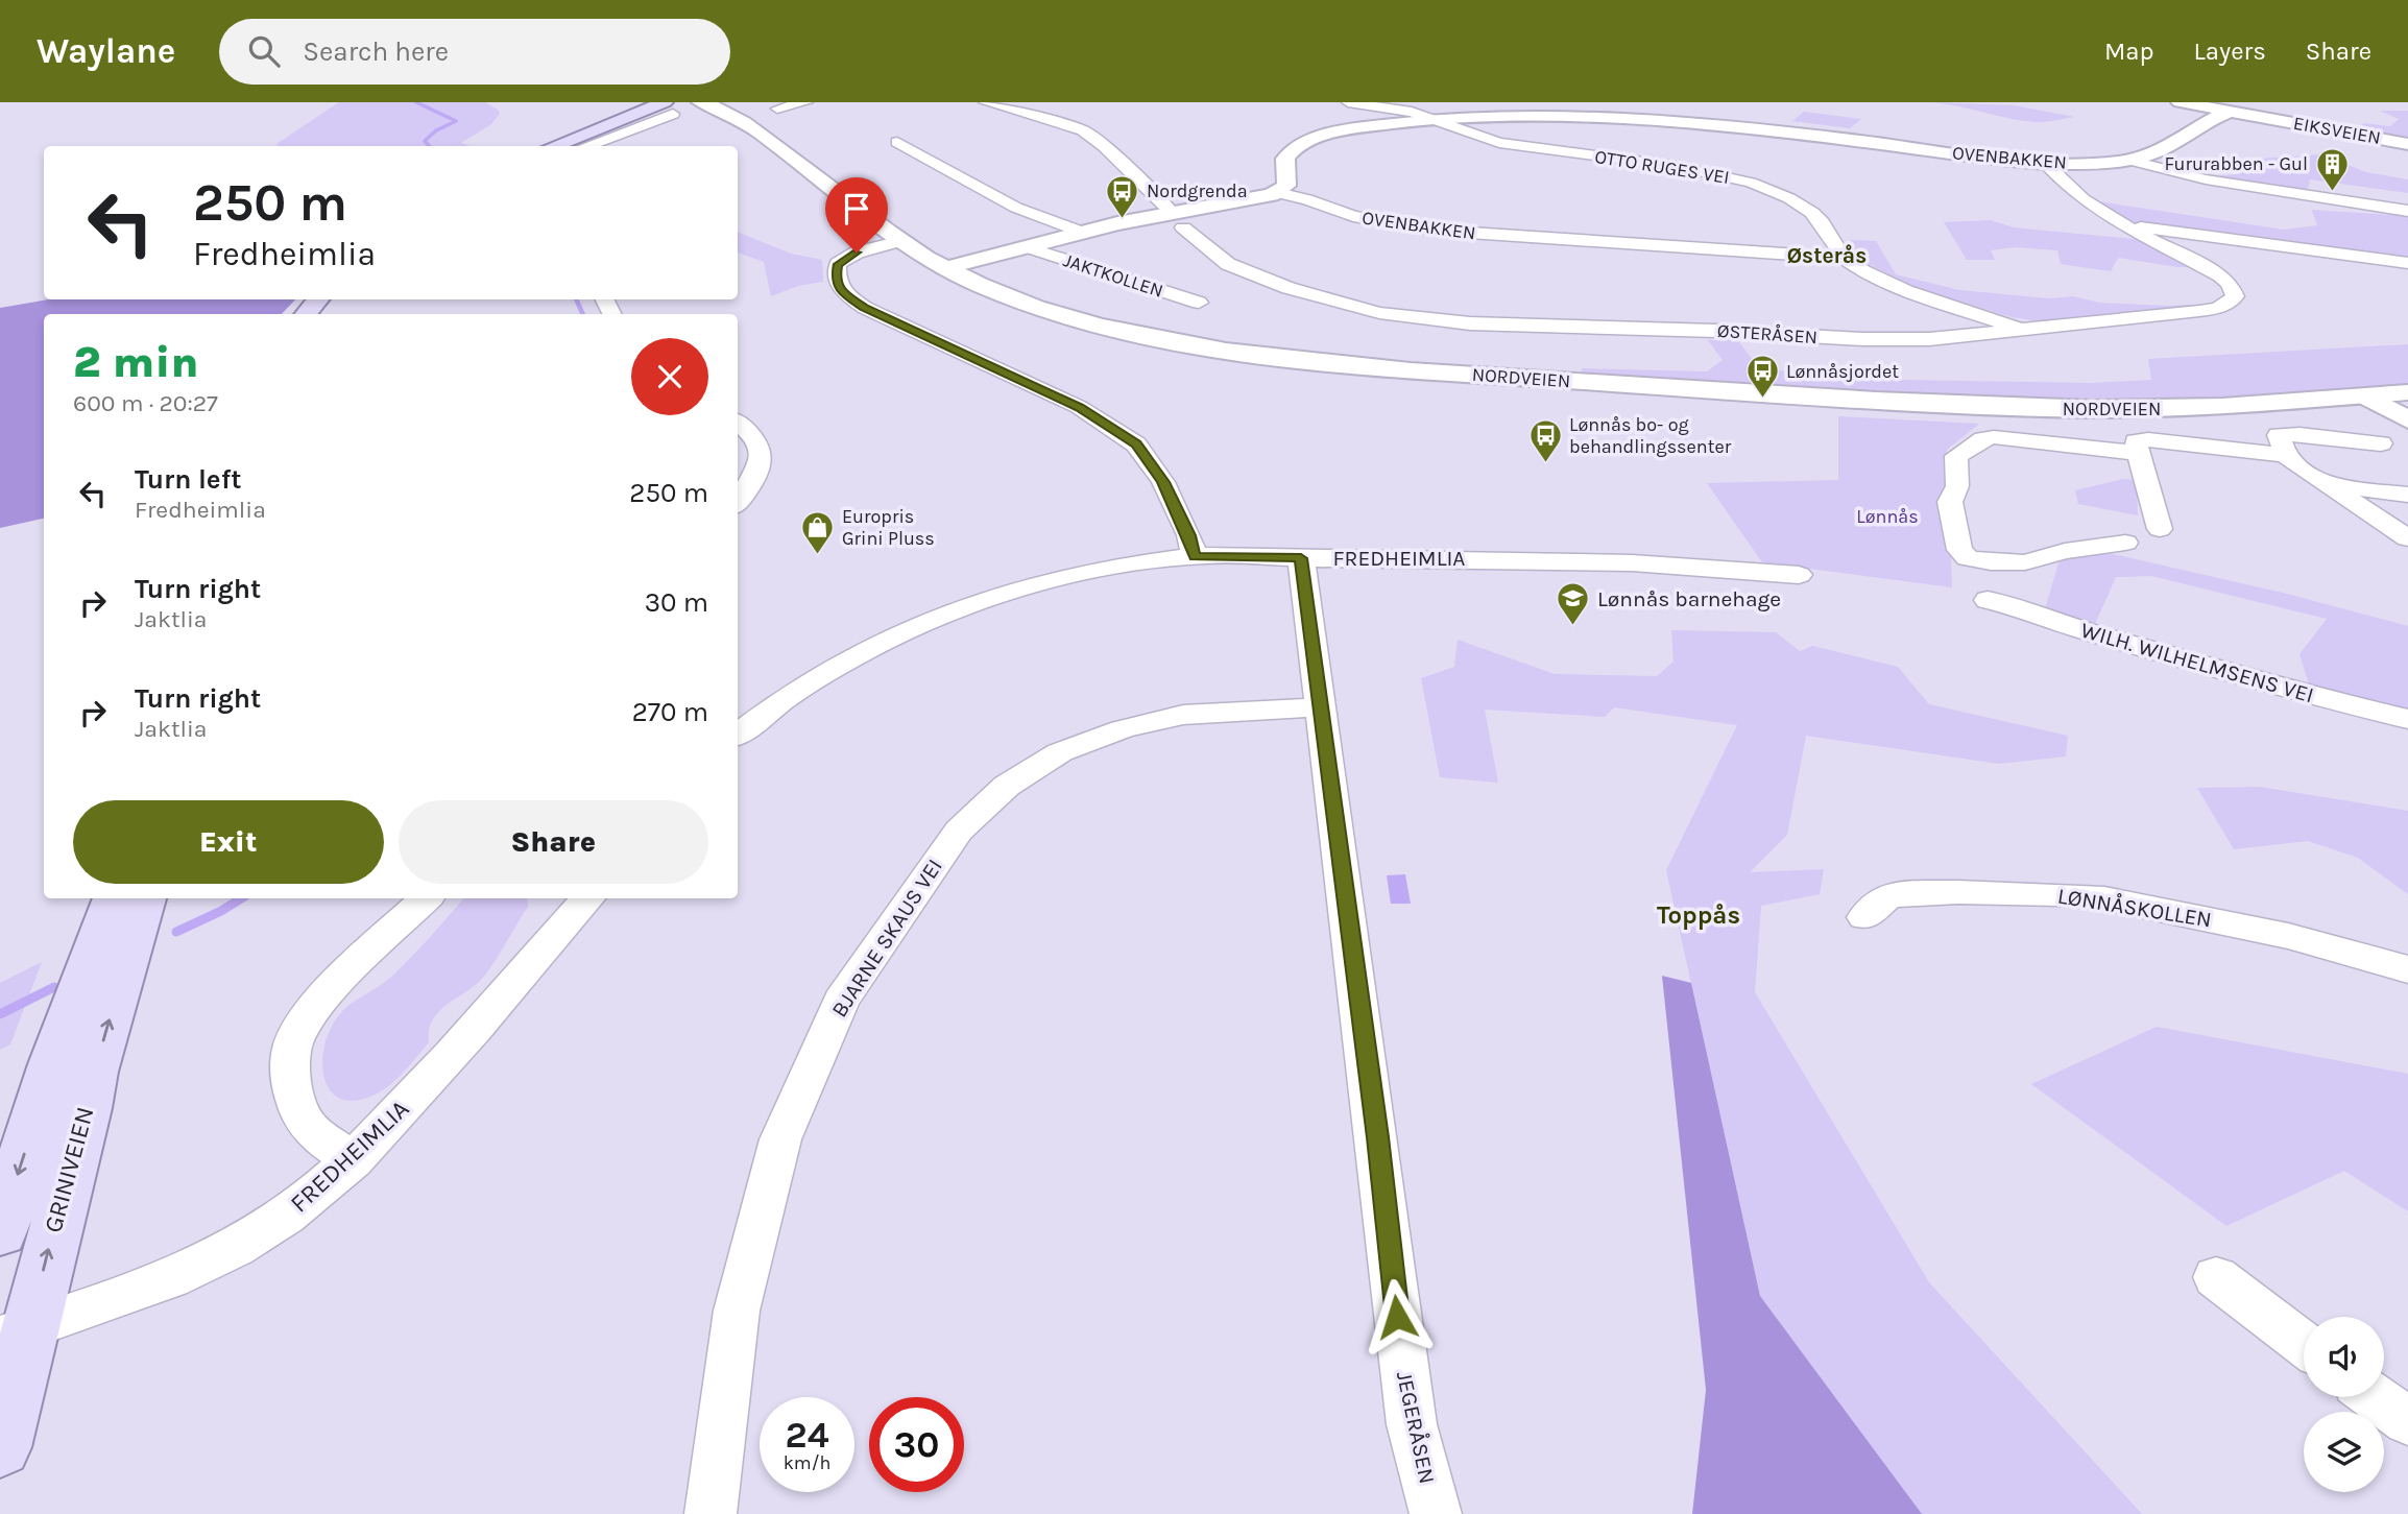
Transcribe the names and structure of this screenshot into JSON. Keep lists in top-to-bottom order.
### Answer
{
  "streets": {
    "main road": ["GRINIVEIEN"],
    "street": [
      "EIKSVEIEN",
      "OVENBAKKEN",
      "OTTO RUGES VEI",
      "JAKTKOLLEN",
      "ØSTERÅSEN",
      "NORDVEIEN",
      "FREDHEIMLIA",
      "WILH. WILHELMSENS VEI",
      "LØNNÅSKOLLEN",
      "BJARNE SKAUS VEI",
      "JEGERÅSEN"
    ]
  },
  "crossings": [
    ["EIKSVEIEN", "OVENBAKKEN"],
    ["OVENBAKKEN", "OTTO RUGES VEI"],
    ["OVENBAKKEN", "ØSTERÅSEN"],
    ["OTTO RUGES VEI", "ØSTERÅSEN"],
    ["FREDHEIMLIA", "GRINIVEIEN"],
    ["FREDHEIMLIA", "JEGERÅSEN"],
    ["BJARNE SKAUS VEI", "JEGERÅSEN"]
  ],
  "districts": ["Østerås", "Toppås"],
  "parks": ["Lønnås"],
  "places": {
    "building": ["Fururabben - Gul"],
    "bus stop": ["Nordgrenda", "Lønnåsjordet", "Lønnås bo- og behandlingssenter"],
    "shop": ["Europris Grini Pluss"],
    "school or university": ["Lønnås barnehage"]
  },
  "page": {
    "header": "Waylane",
    "search": "Search here",
    "nav": ["Map", "Layers", "Share"],
    "turn": ["250 m", "Fredheimlia"],
    "heading": ["2 min", "600 m · 20:27"],
    "list": [
      {
        "name": "Turn left",
        "note": "Fredheimlia",
        "value": "250 m"
      },
      {
        "name": "Turn right",
        "note": "Jaktlia",
        "value": "30 m"
      },
      {
        "name": "Turn right",
        "note": "Jaktlia",
        "value": "270 m"
      }
    ],
    "buttons": ["Exit", "Share"],
    "speed": "24 km/h",
    "limit": "30"
  }
}
